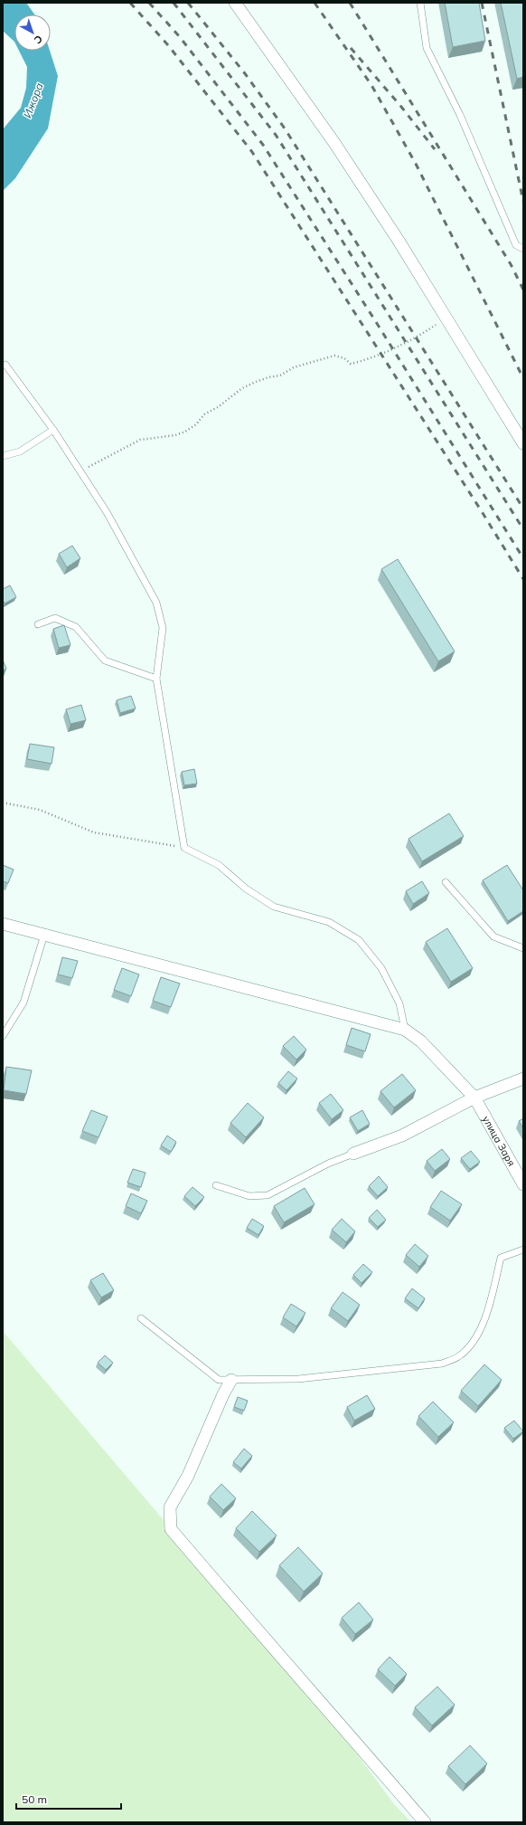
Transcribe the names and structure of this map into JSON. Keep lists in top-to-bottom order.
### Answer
{
  "streets": {
    "street": ["улица Заря"]
  },
  "water": ["Ижора"],
  "scale_bar": "50 m",
  "north": "bottom right"
}
